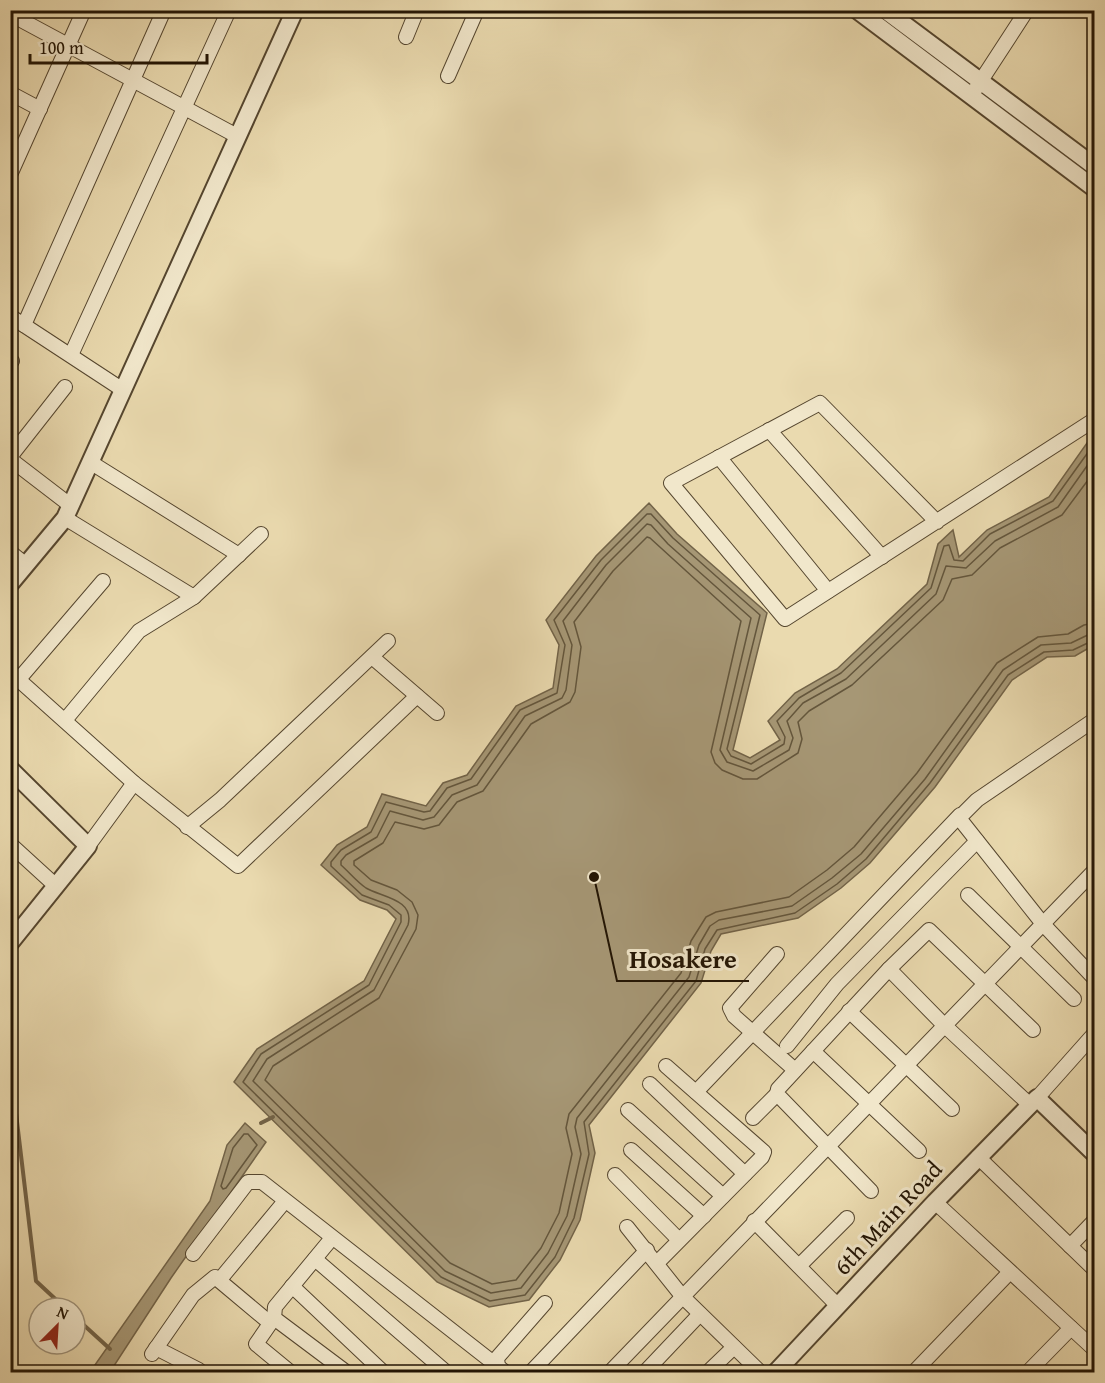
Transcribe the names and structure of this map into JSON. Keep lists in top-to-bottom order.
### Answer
{
  "streets": {
    "street": ["6th Main Road"]
  },
  "places": ["Hosakere"],
  "scale_bar": "100 m",
  "north": "top right"
}
